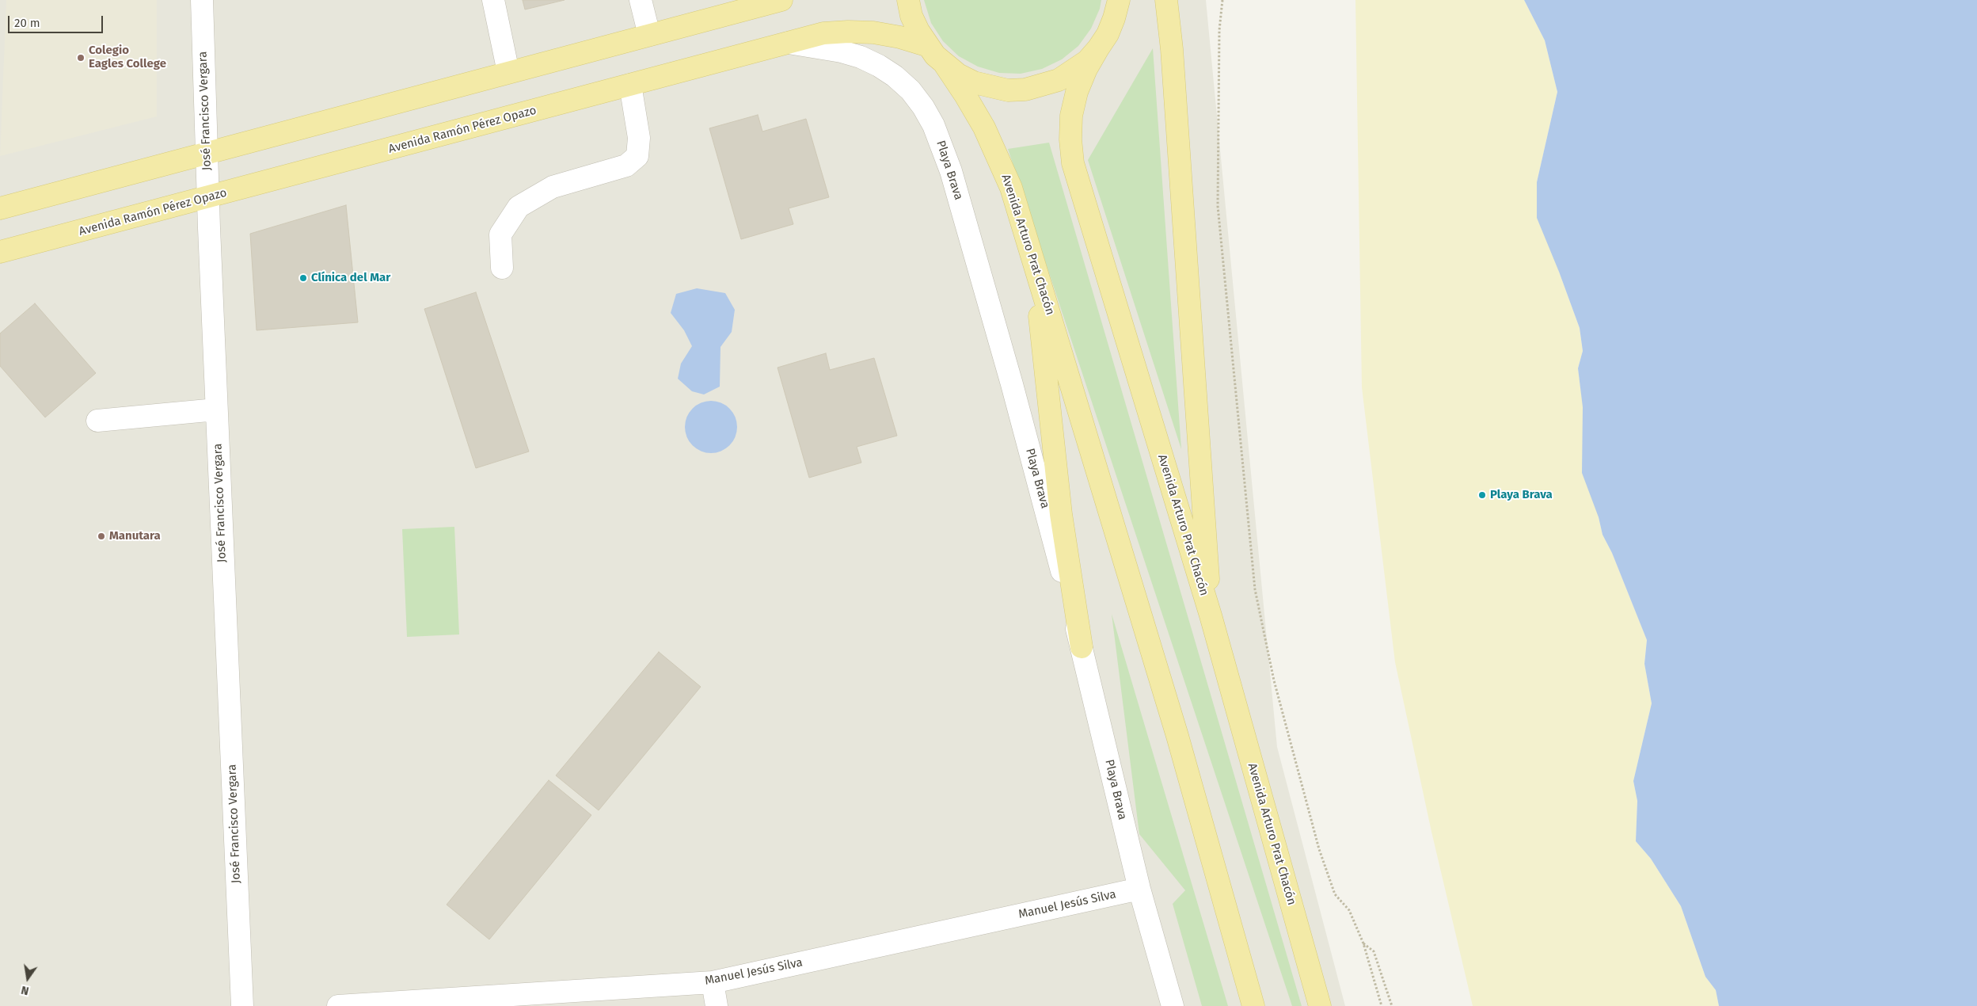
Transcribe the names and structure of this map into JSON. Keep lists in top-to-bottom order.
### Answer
{
  "streets": {
    "main road": ["Avenida Ramón Pérez Opazo", "Avenida Arturo Prat Chacón"],
    "street": ["José Francisco Vergara", "Playa Brava", "Manuel Jesús Silva"]
  },
  "crossings": [
    ["José Francisco Vergara", "Avenida Ramón Pérez Opazo"],
    ["Avenida Ramón Pérez Opazo", "Playa Brava"],
    ["Avenida Ramón Pérez Opazo", "Avenida Arturo Prat Chacón"],
    ["Playa Brava", "Manuel Jesús Silva"]
  ],
  "places": [
    "Colegio Eagles College",
    "Clínica del Mar",
    "Playa Brava",
    "Manutara"
  ],
  "scale_bar": "20 m",
  "north": "bottom"
}
